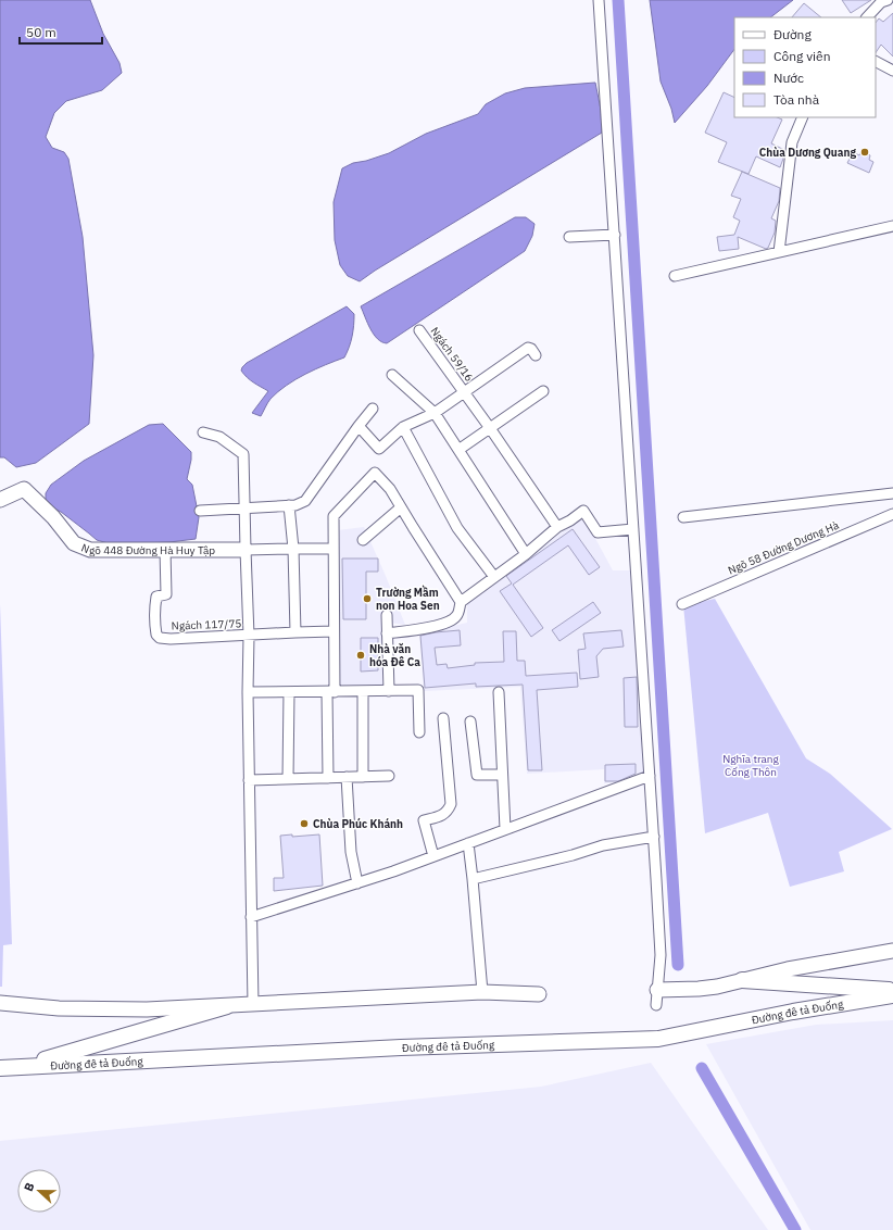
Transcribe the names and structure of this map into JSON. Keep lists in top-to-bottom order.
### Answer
{
  "streets": {
    "main road": ["Đường đê tả Đuống"],
    "street": [
      "Ngách 59/16",
      "Ngõ 448 Đường Hà Huy Tập",
      "Ngõ 58 Đường Dương Hà",
      "Ngách 117/75"
    ]
  },
  "crossings": [
    ["Ngõ 448 Đường Hà Huy Tập", "Ngách 117/75"]
  ],
  "parks": ["Nghĩa trang Cống Thôn"],
  "places": [
    "Chùa Dương Quang",
    "Trường Mầm non Hoa Sen",
    "Nhà văn hóa Đê Ca",
    "Chùa Phúc Khánh"
  ],
  "legend": [
    "Đường",
    "Công viên",
    "Nước",
    "Tòa nhà"
  ],
  "scale_bar": "50 m",
  "north": "left"
}
